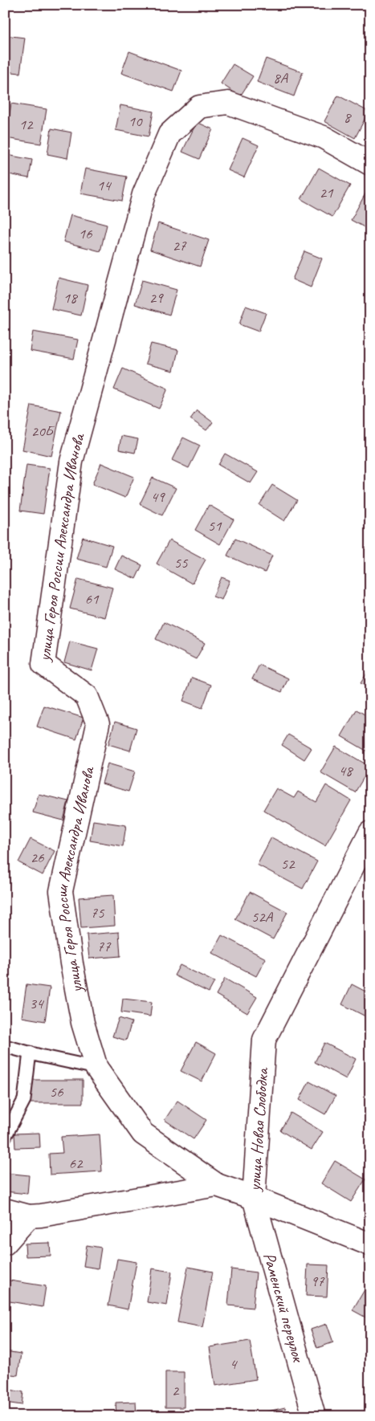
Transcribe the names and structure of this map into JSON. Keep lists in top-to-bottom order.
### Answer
{
  "streets": {
    "street": ["улица Героя России Александра Иванова", "улица Новая Слободка", "Раменский переулок"]
  },
  "crossings": [
    ["улица Героя России Александра Иванова", "улица Новая Слободка"],
    ["улица Новая Слободка", "Раменский переулок"]
  ],
  "house_numbers": [
    "8А",
    "8",
    "10",
    "12",
    "14",
    "21",
    "16",
    "27",
    "18",
    "29",
    "20Б",
    "49",
    "51",
    "55",
    "61",
    "48",
    "26",
    "52",
    "75",
    "52А",
    "77",
    "34",
    "56",
    "62",
    "97",
    "4",
    "2"
  ]
}
